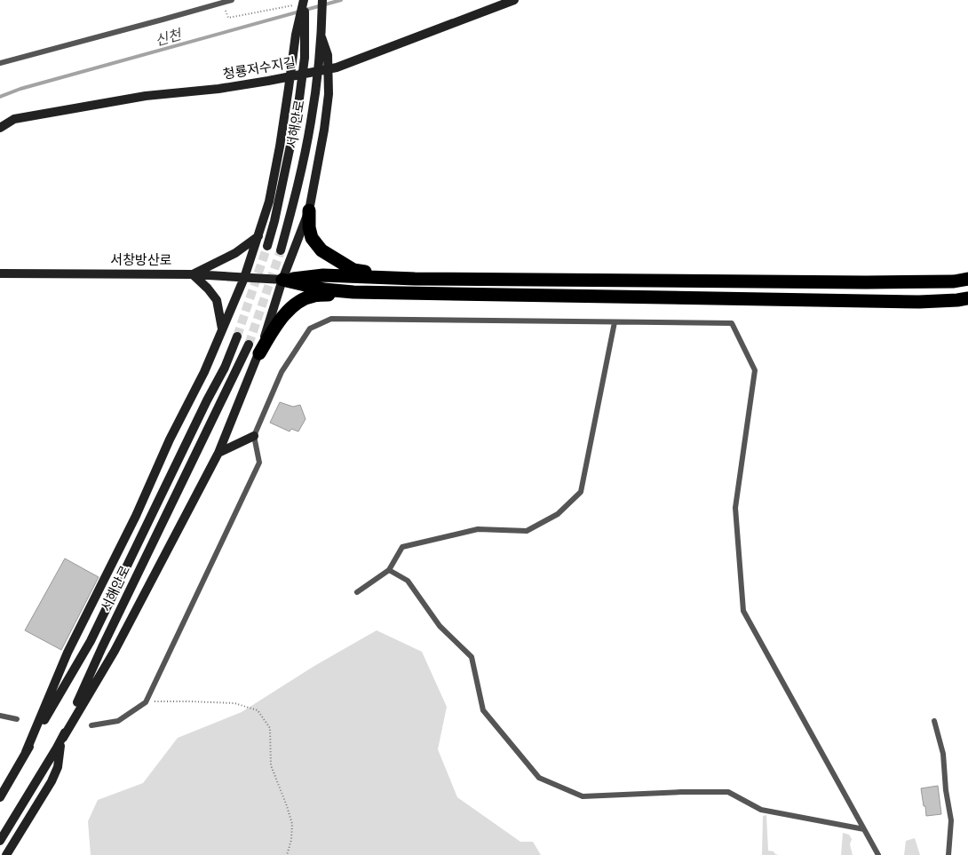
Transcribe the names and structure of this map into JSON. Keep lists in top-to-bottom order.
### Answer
{
  "streets": {
    "main road": ["청룡저수지길", "서해안로", "서창방산로"]
  },
  "water": ["신천"]
}
